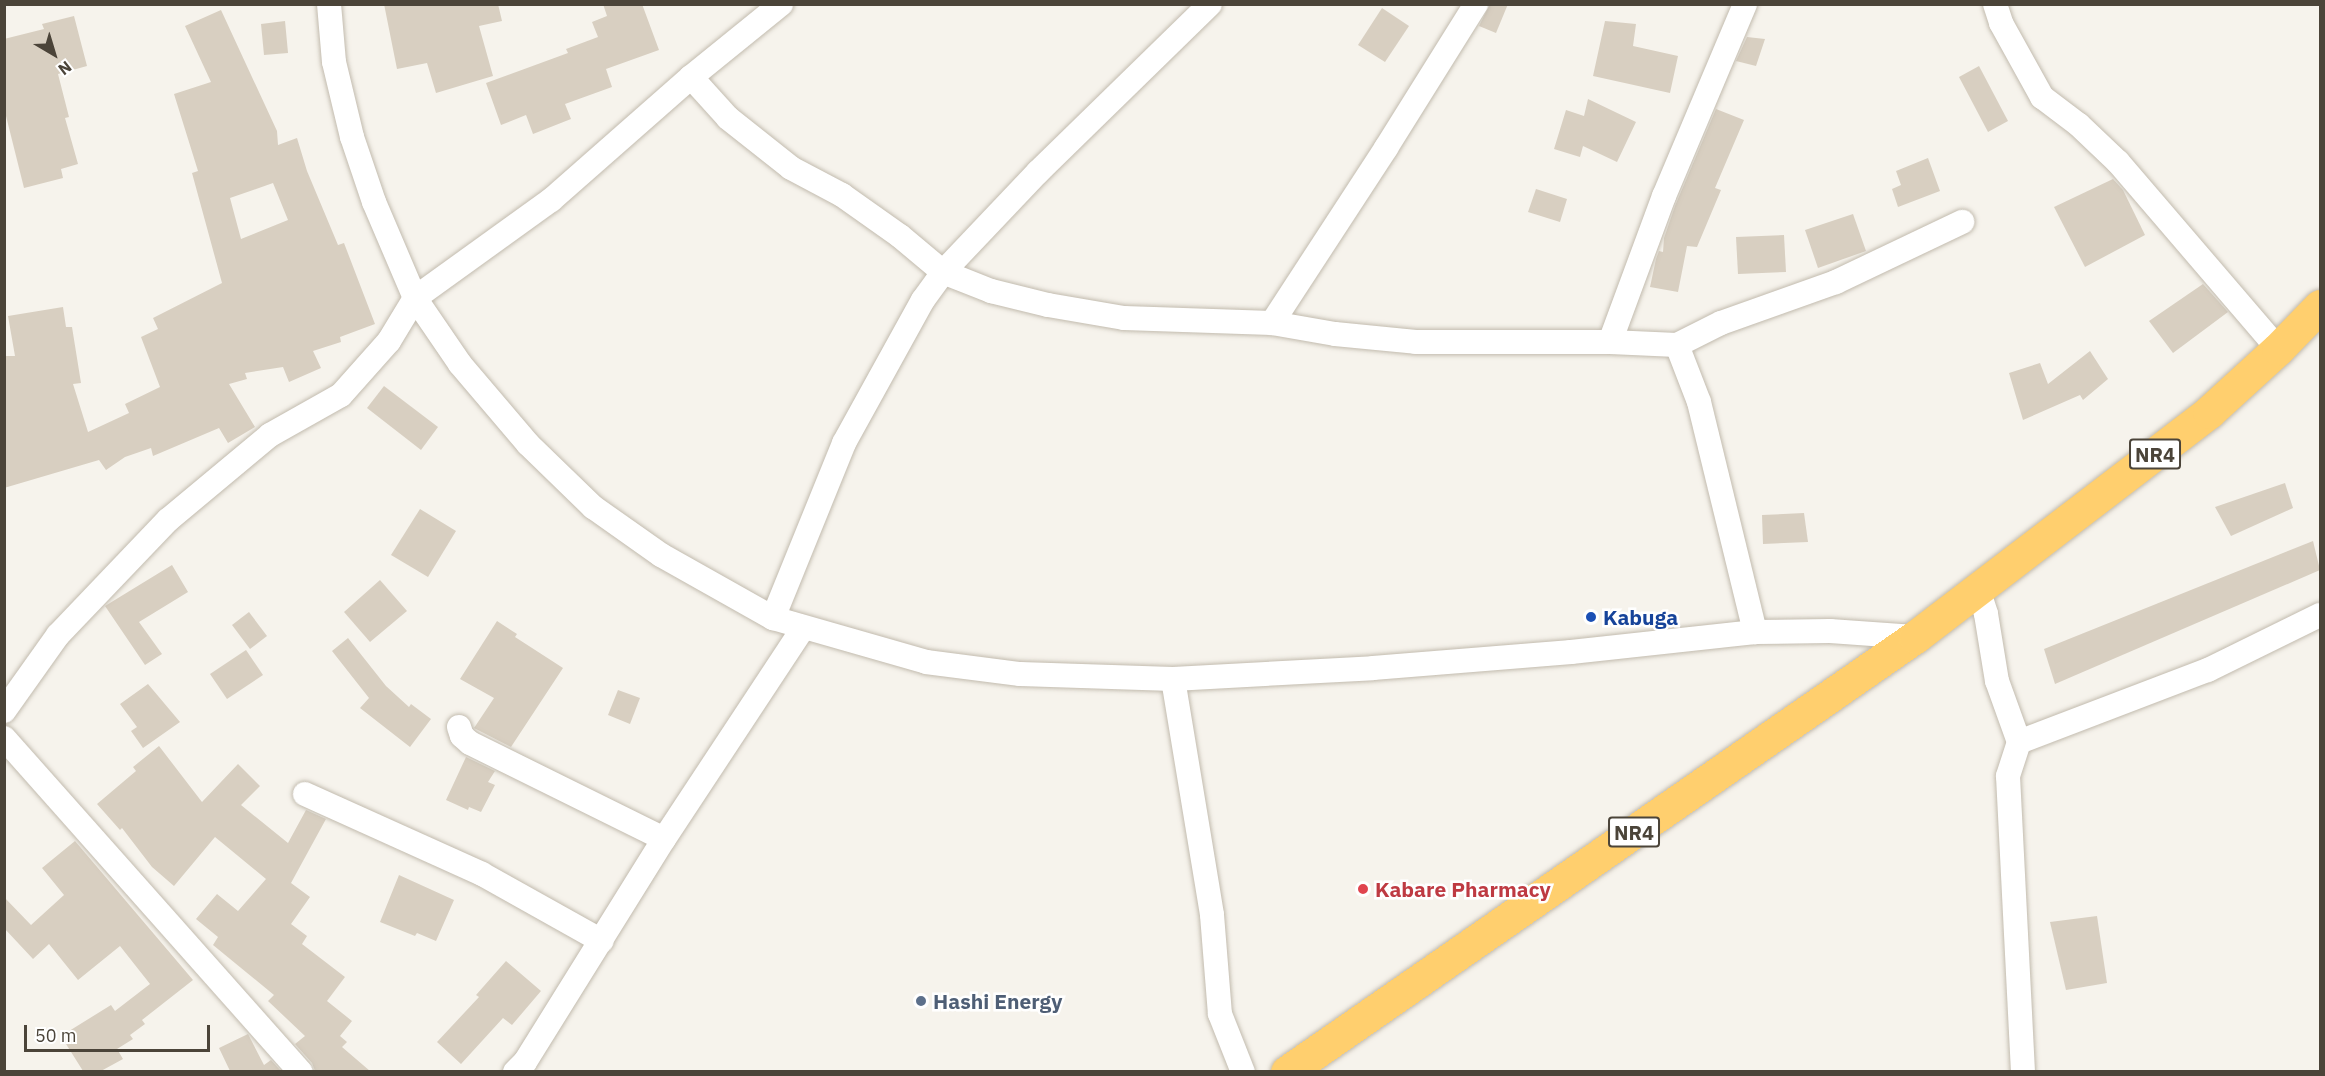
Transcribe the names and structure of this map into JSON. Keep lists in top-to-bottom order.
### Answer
{
  "streets": {
    "highway": ["NR4"]
  },
  "places": ["Kabuga", "Kabare Pharmacy", "Hashi Energy"],
  "scale_bar": "50 m",
  "north": "bottom right"
}
